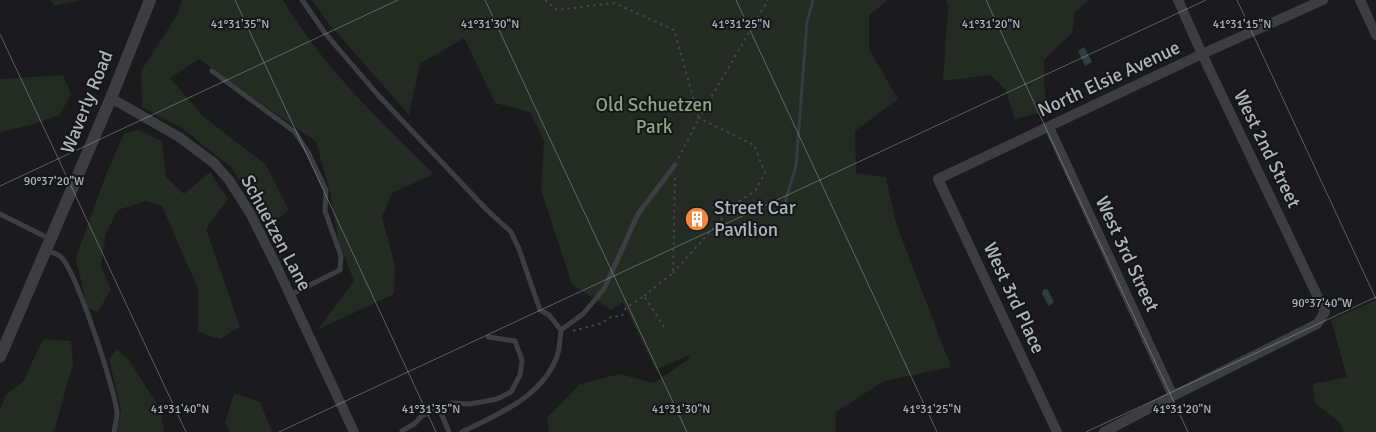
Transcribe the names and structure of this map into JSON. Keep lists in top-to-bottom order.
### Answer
{
  "streets": {
    "street": [
      "North Elsie Avenue",
      "Waverly Road",
      "West 2nd Street",
      "Schuetzen Lane",
      "West 3rd Street",
      "West 3rd Place"
    ]
  },
  "crossings": [
    ["North Elsie Avenue", "West 2nd Street"],
    ["North Elsie Avenue", "West 3rd Street"],
    ["North Elsie Avenue", "West 3rd Place"],
    ["Waverly Road", "Schuetzen Lane"],
    ["West 2nd Street", "West 3rd Street"]
  ],
  "parks": ["Old Schuetzen Park"],
  "places": {
    "building": ["Street Car Pavilion"]
  },
  "coordinates": [
    "41°31'25\"N",
    "41°31'15\"N",
    "41°31'35\"N",
    "41°31'30\"N",
    "41°31'20\"N",
    "90°37'20\"W",
    "90°37'40\"W",
    "41°31'40\"N"
  ]
}
